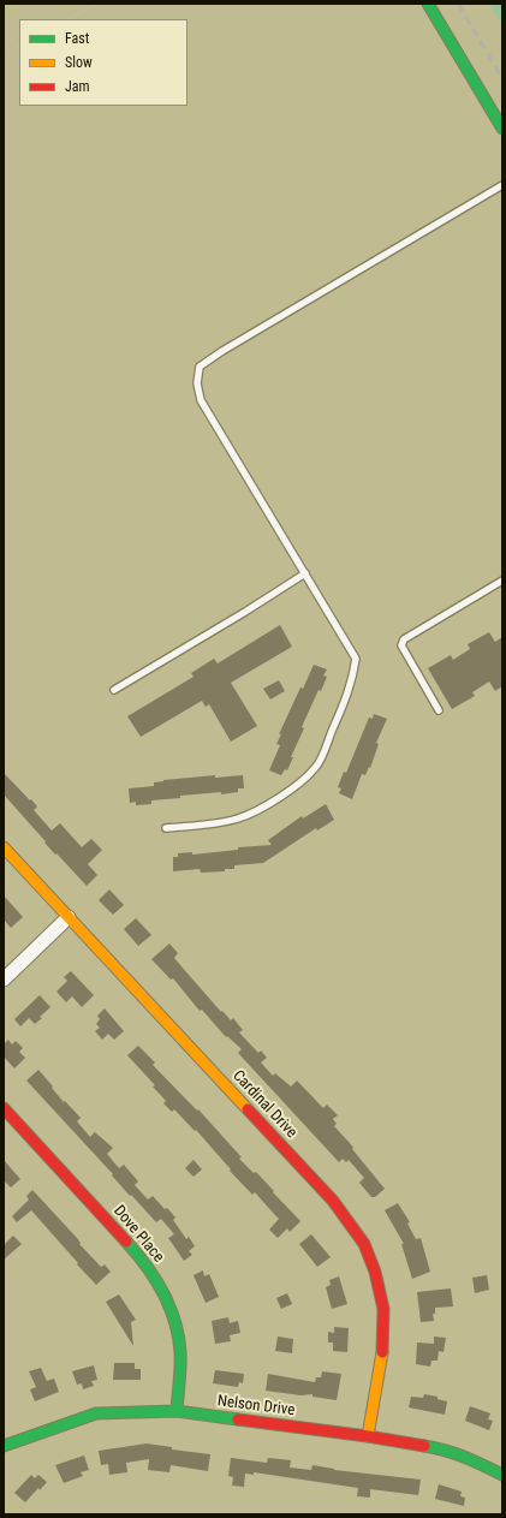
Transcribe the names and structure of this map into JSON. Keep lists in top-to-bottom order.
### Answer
{
  "streets": {
    "street": ["Cardinal Drive", "Dove Place", "Nelson Drive"]
  },
  "crossings": [
    ["Cardinal Drive", "Nelson Drive"],
    ["Dove Place", "Nelson Drive"]
  ],
  "legend": ["Fast", "Slow", "Jam"]
}
